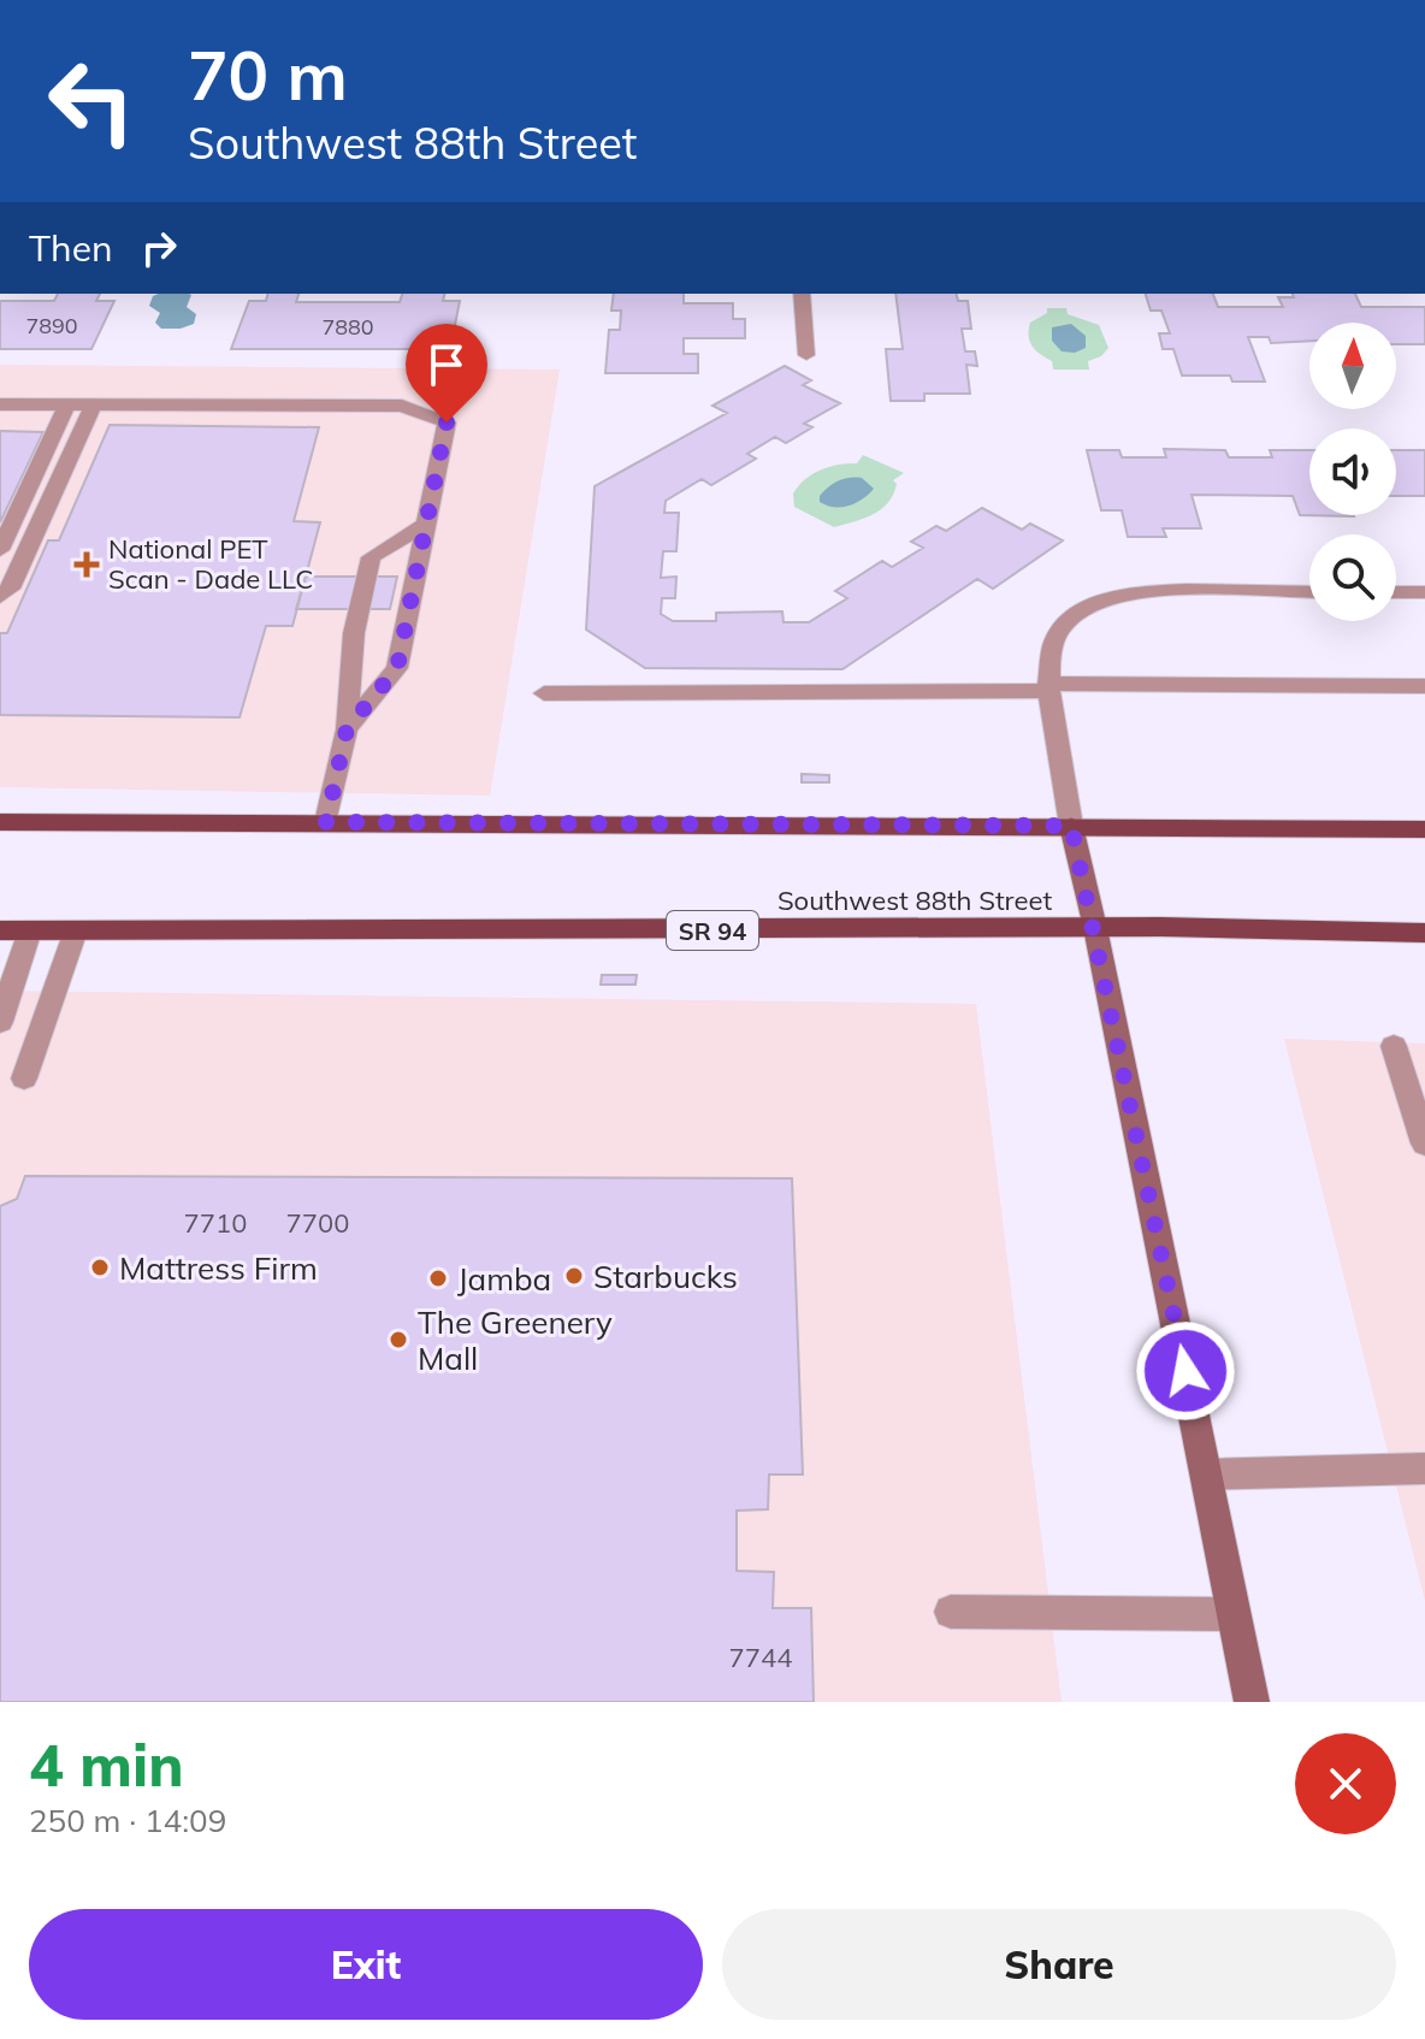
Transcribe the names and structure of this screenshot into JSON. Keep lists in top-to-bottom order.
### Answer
{
  "streets": {
    "main road": ["Southwest 88th Street", "SR 94"]
  },
  "places": {
    "health": ["National PET Scan - Dade LLC"],
    "other": [
      "Mattress Firm",
      "Starbucks",
      "Jamba",
      "The Greenery Mall"
    ]
  },
  "house_numbers": [
    "7890",
    "7880",
    "7710",
    "7700",
    "7744"
  ],
  "north": "top",
  "page": {
    "turn": ["70 m", "Southwest 88th Street"],
    "then": "Then",
    "heading": ["4 min", "250 m · 14:09"],
    "buttons": ["Exit", "Share"]
  }
}
